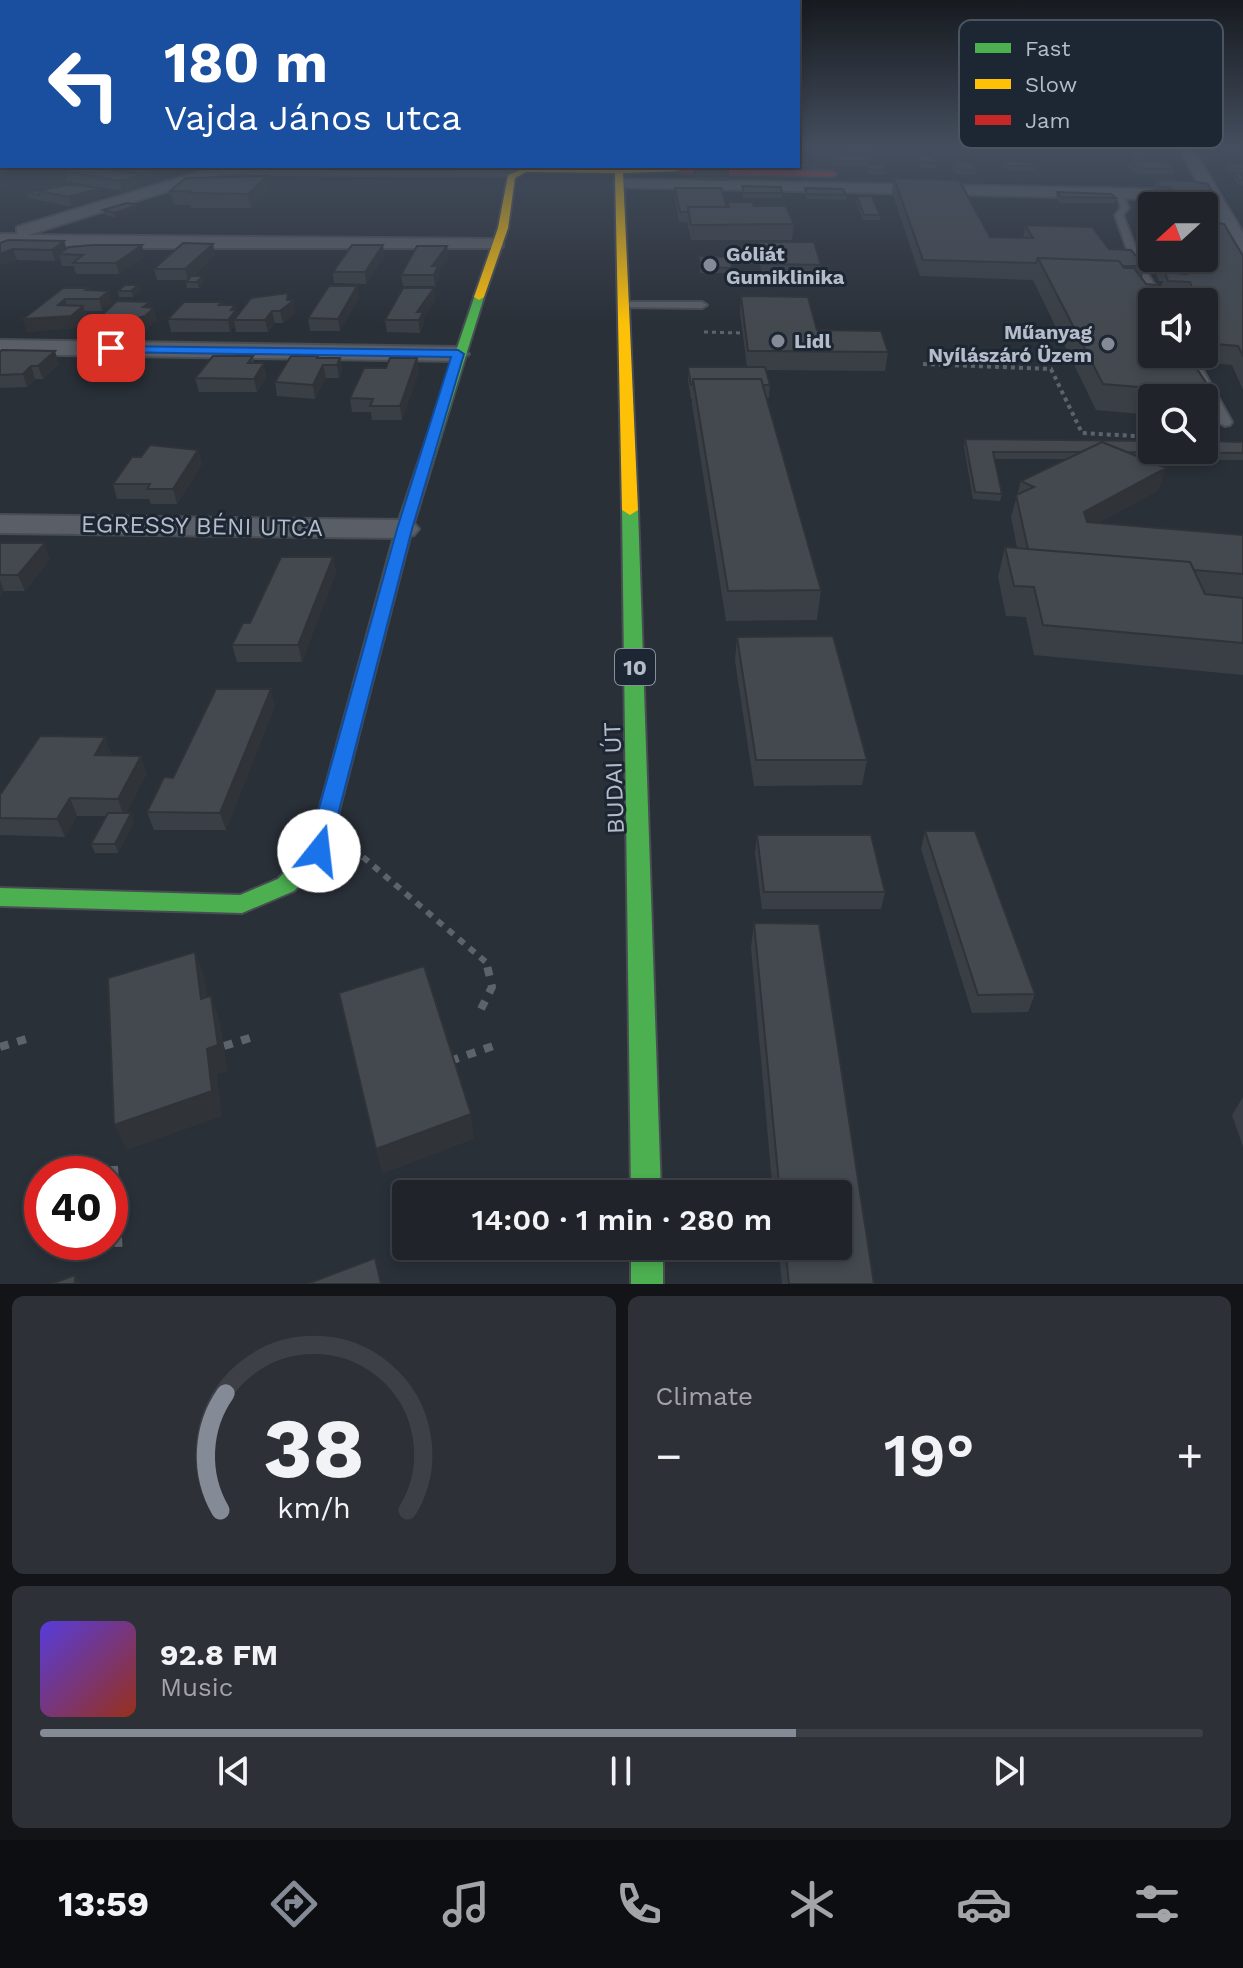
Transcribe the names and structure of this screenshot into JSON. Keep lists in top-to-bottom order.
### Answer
{
  "streets": {
    "street": ["EGRESSY BÉNI UTCA", "10", "BUDAI ÚT"]
  },
  "places": ["Góliát Gumiklinika", "Lidl", "Műanyag Nyílászáró Üzem"],
  "legend": ["Fast", "Slow", "Jam"],
  "north": "left",
  "page": {
    "turn": ["180 m", "Vajda János utca"],
    "limit": "40",
    "trip": "14:00 · 1 min · 280 m",
    "tile": "Climate",
    "heat": ["−", "19°", "+"],
    "song": ["92.8 FM", "Music"],
    "tabs": "13:59",
    "gauge": ["38", "km/h"]
  }
}
